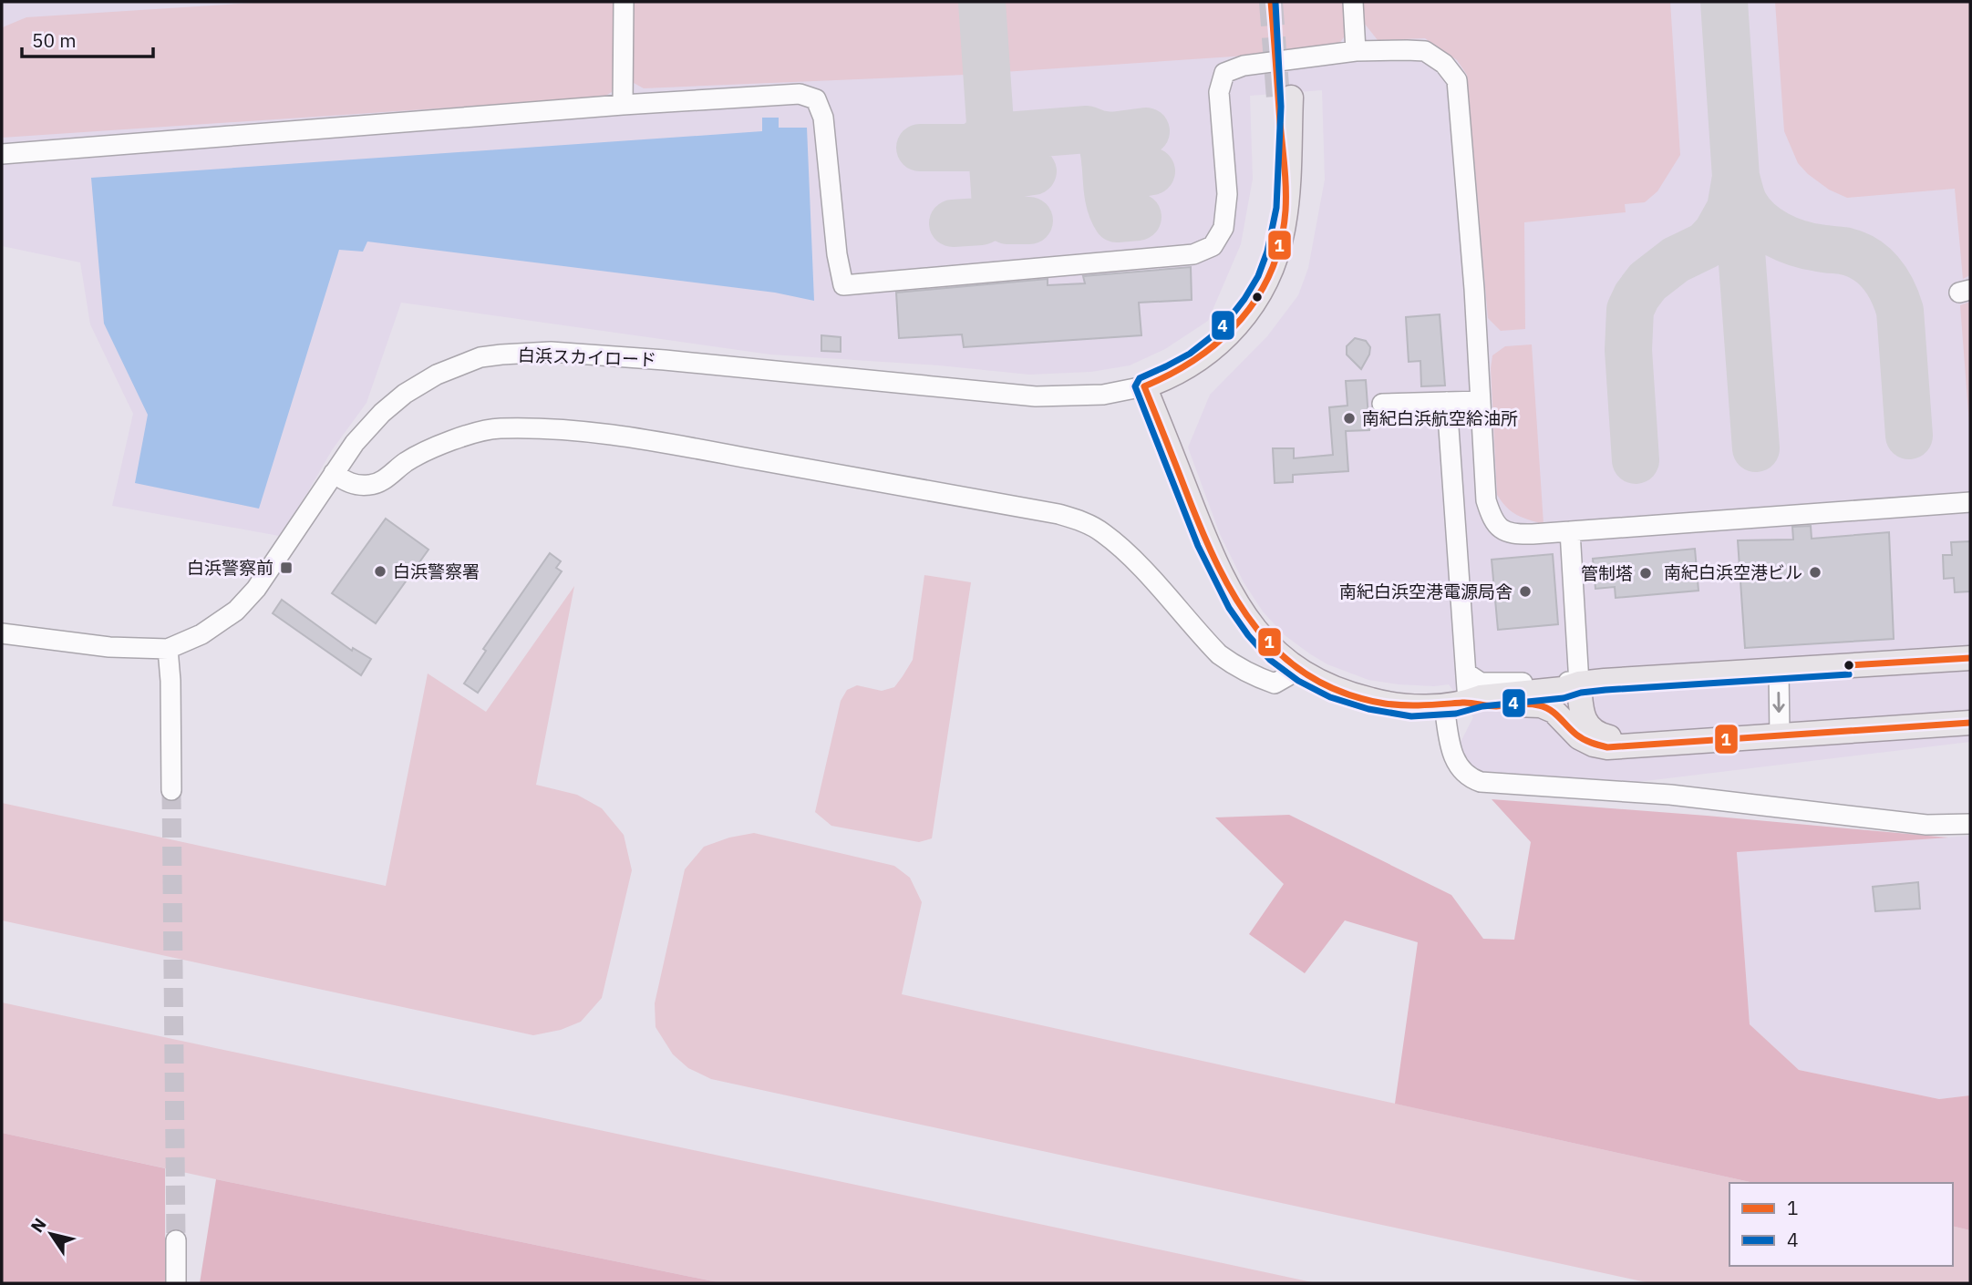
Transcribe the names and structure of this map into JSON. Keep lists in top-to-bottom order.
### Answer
{
  "streets": {
    "street": ["白浜スカイロード"]
  },
  "places": {
    "other": [
      "南紀白浜航空給油所",
      "白浜警察署",
      "南紀白浜空港ビル",
      "管制塔",
      "南紀白浜空港電源局舎"
    ],
    "transit": ["白浜警察前"]
  },
  "lines": ["transit line 1", "transit line 4"],
  "legend": ["1", "4"],
  "scale_bar": "50 m",
  "north": "top left"
}
